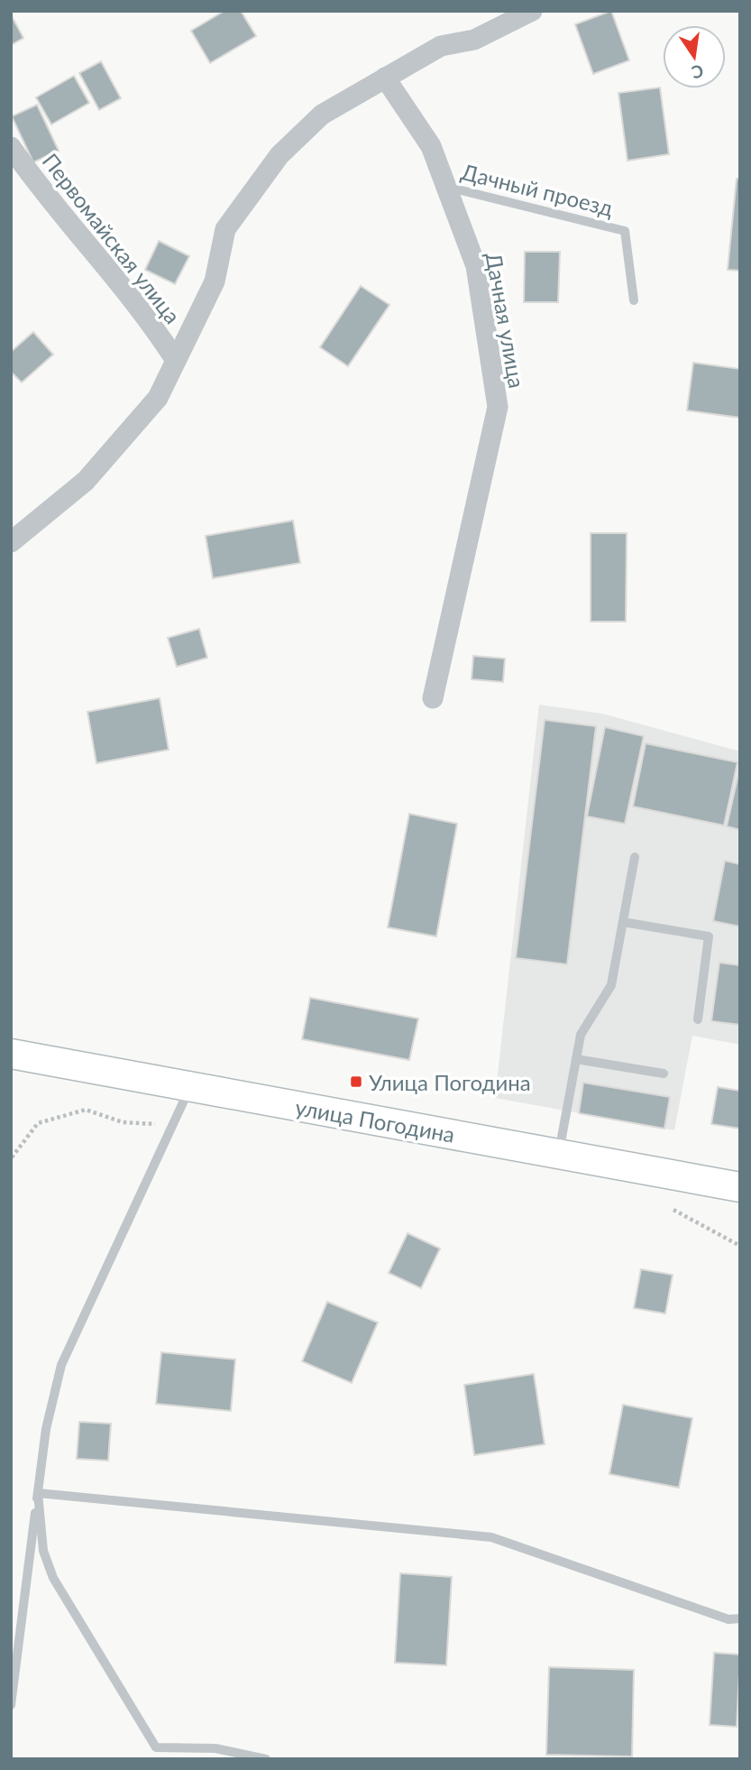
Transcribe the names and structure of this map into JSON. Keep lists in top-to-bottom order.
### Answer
{
  "streets": {
    "main road": ["улица Погодина"],
    "street": ["Первомайская улица", "Дачная улица"],
    "lane": ["Дачный проезд"]
  },
  "crossings": [
    ["Дачный проезд", "Дачная улица"]
  ],
  "places": {
    "transit": ["Улица Погодина"]
  },
  "north": "bottom"
}
